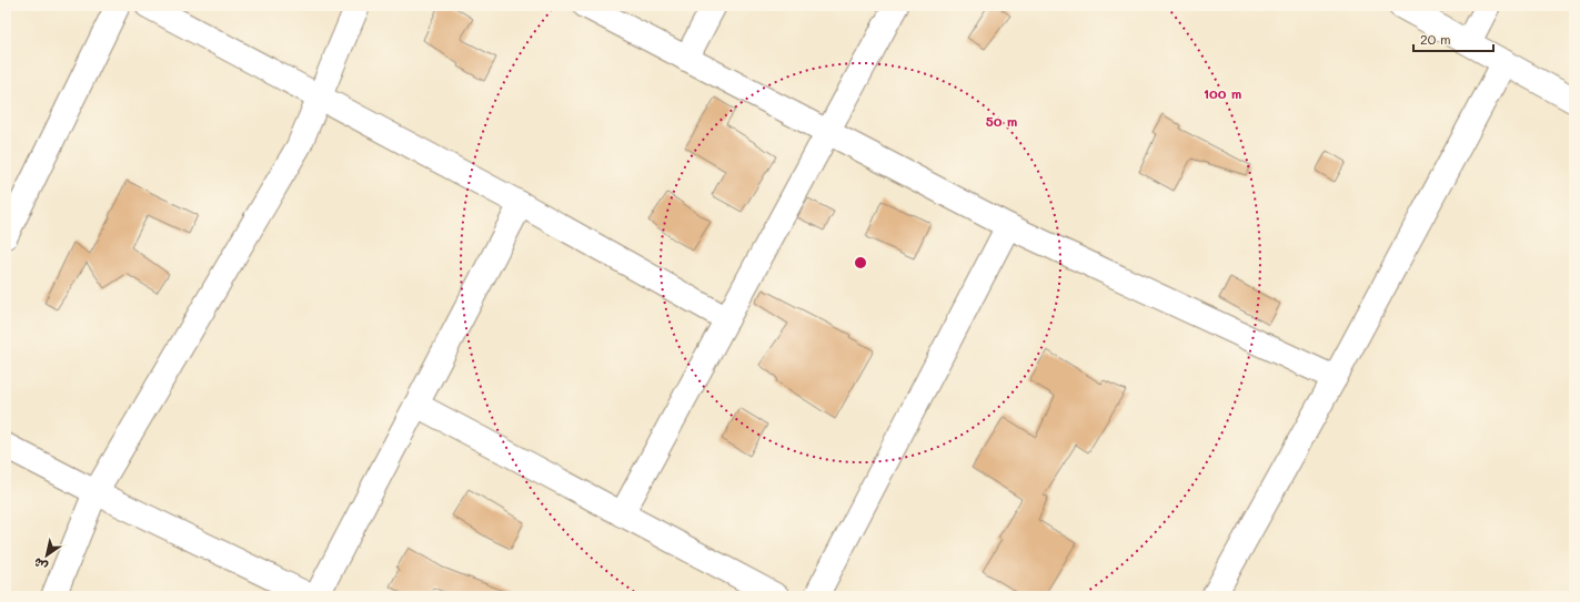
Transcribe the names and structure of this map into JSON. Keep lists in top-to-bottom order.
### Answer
{
  "scale_bar": "20 m",
  "north": "bottom left",
  "rings": ["100 m", "50 m"]
}
